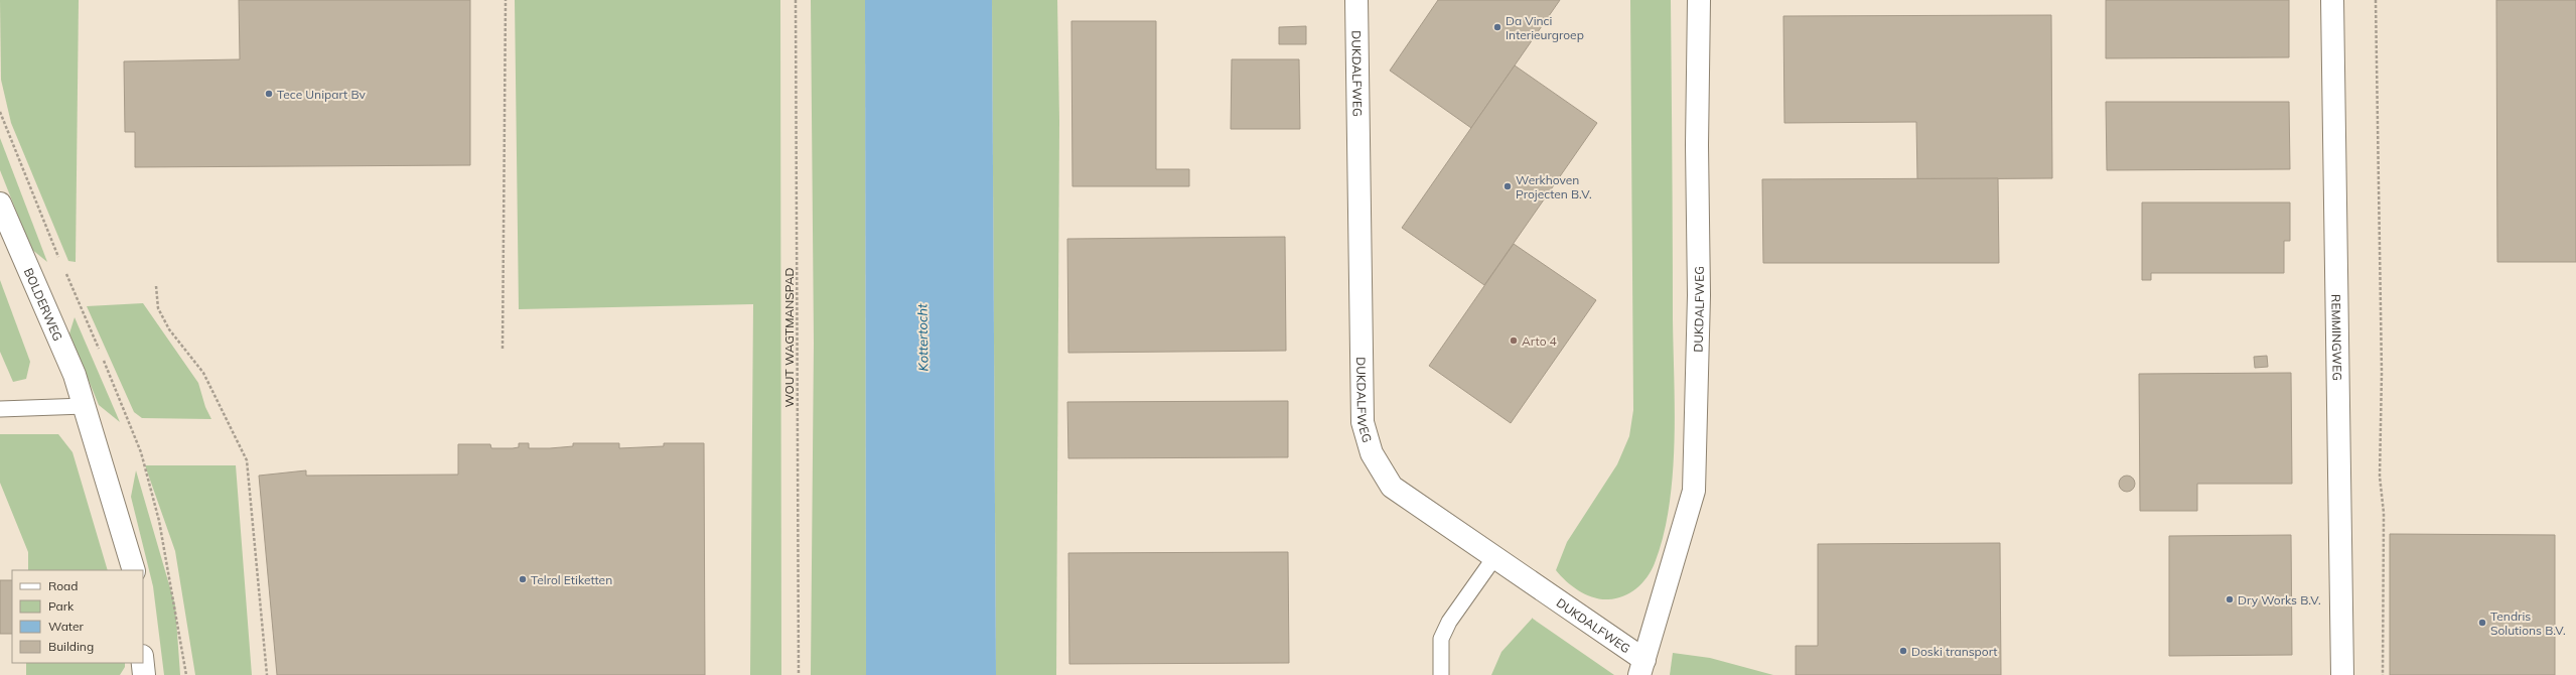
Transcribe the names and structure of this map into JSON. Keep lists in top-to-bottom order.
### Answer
{
  "streets": {
    "street": ["DUKDALFWEG", "BOLDERWEG", "REMMINGWEG"],
    "path": ["WOUT WAGTMANSPAD"]
  },
  "water": ["Kottertocht"],
  "places": [
    "Da Vinci Interieurgroep",
    "Tece Unipart Bv",
    "Werkhoven Projecten B.V.",
    "Arto 4",
    "Telrol Etiketten",
    "Dry Works B.V.",
    "Tendris Solutions B.V.",
    "Doski transport"
  ],
  "legend": [
    "Road",
    "Park",
    "Water",
    "Building"
  ]
}
